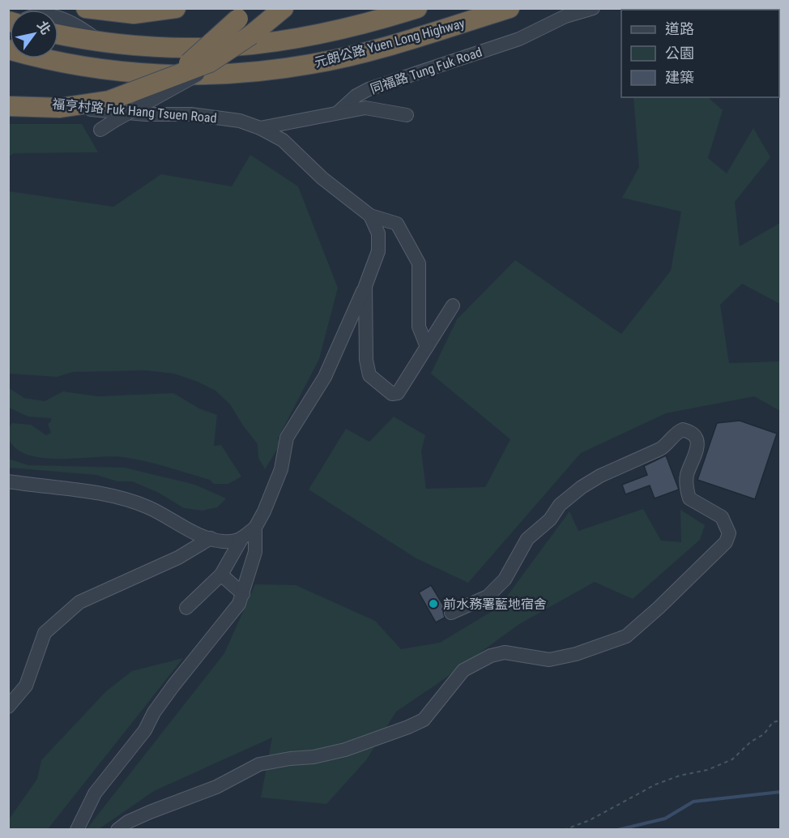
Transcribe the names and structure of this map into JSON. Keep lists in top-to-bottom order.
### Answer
{
  "streets": {
    "highway": ["元朗公路 Yuen Long Highway"],
    "street": ["同福路 Tung Fuk Road", "福亨村路 Fuk Hang Tsuen Road"]
  },
  "places": ["前水務署藍地宿舍"],
  "legend": ["道路", "公園", "建築"],
  "north": "top right"
}
